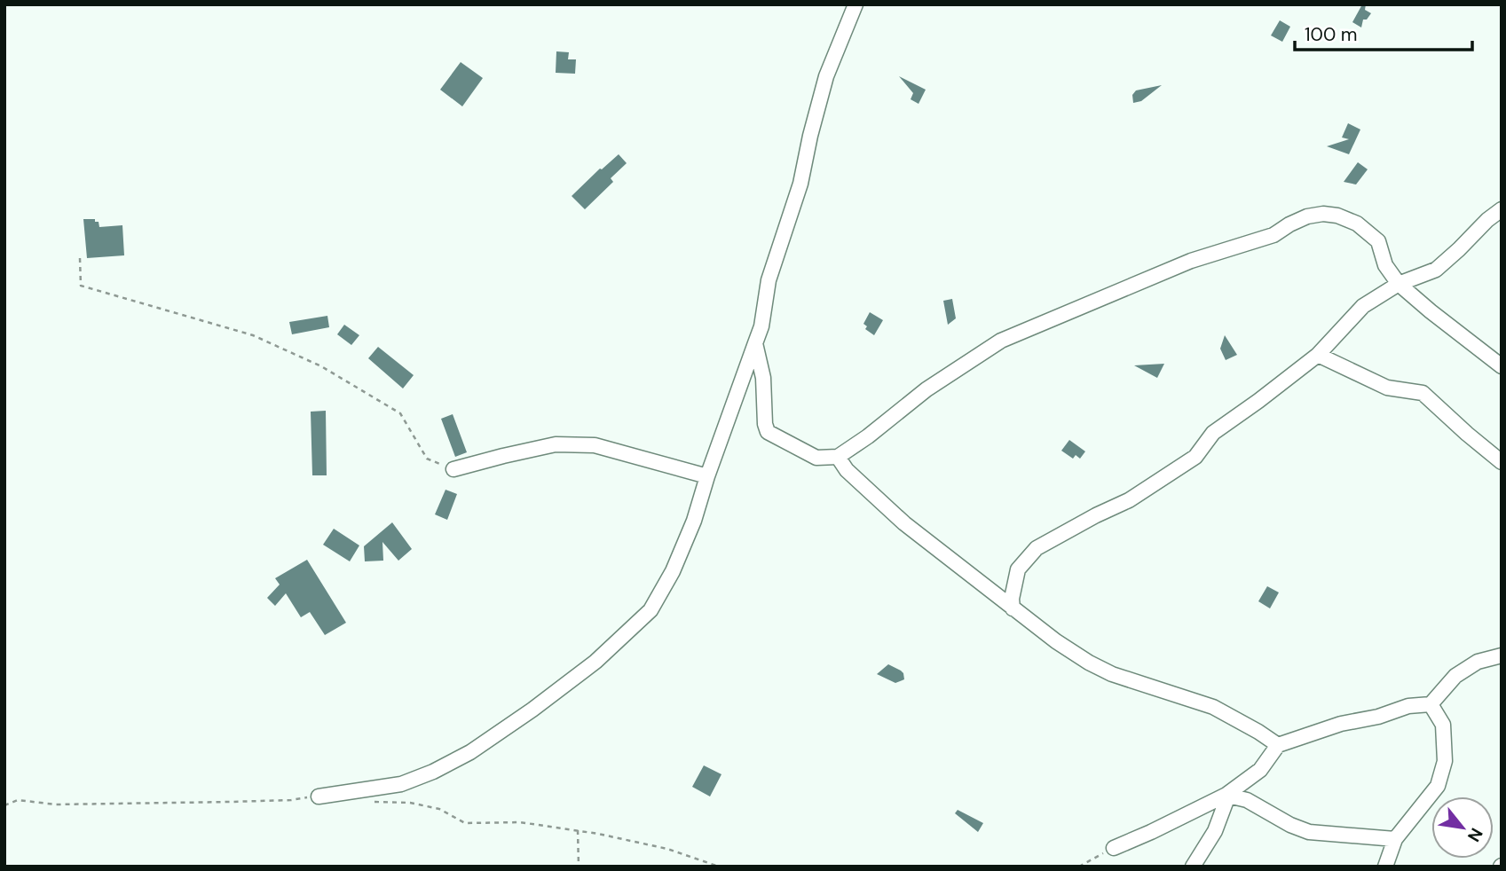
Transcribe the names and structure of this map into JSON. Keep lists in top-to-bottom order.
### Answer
{
  "scale_bar": "100 m",
  "north": "bottom right"
}
